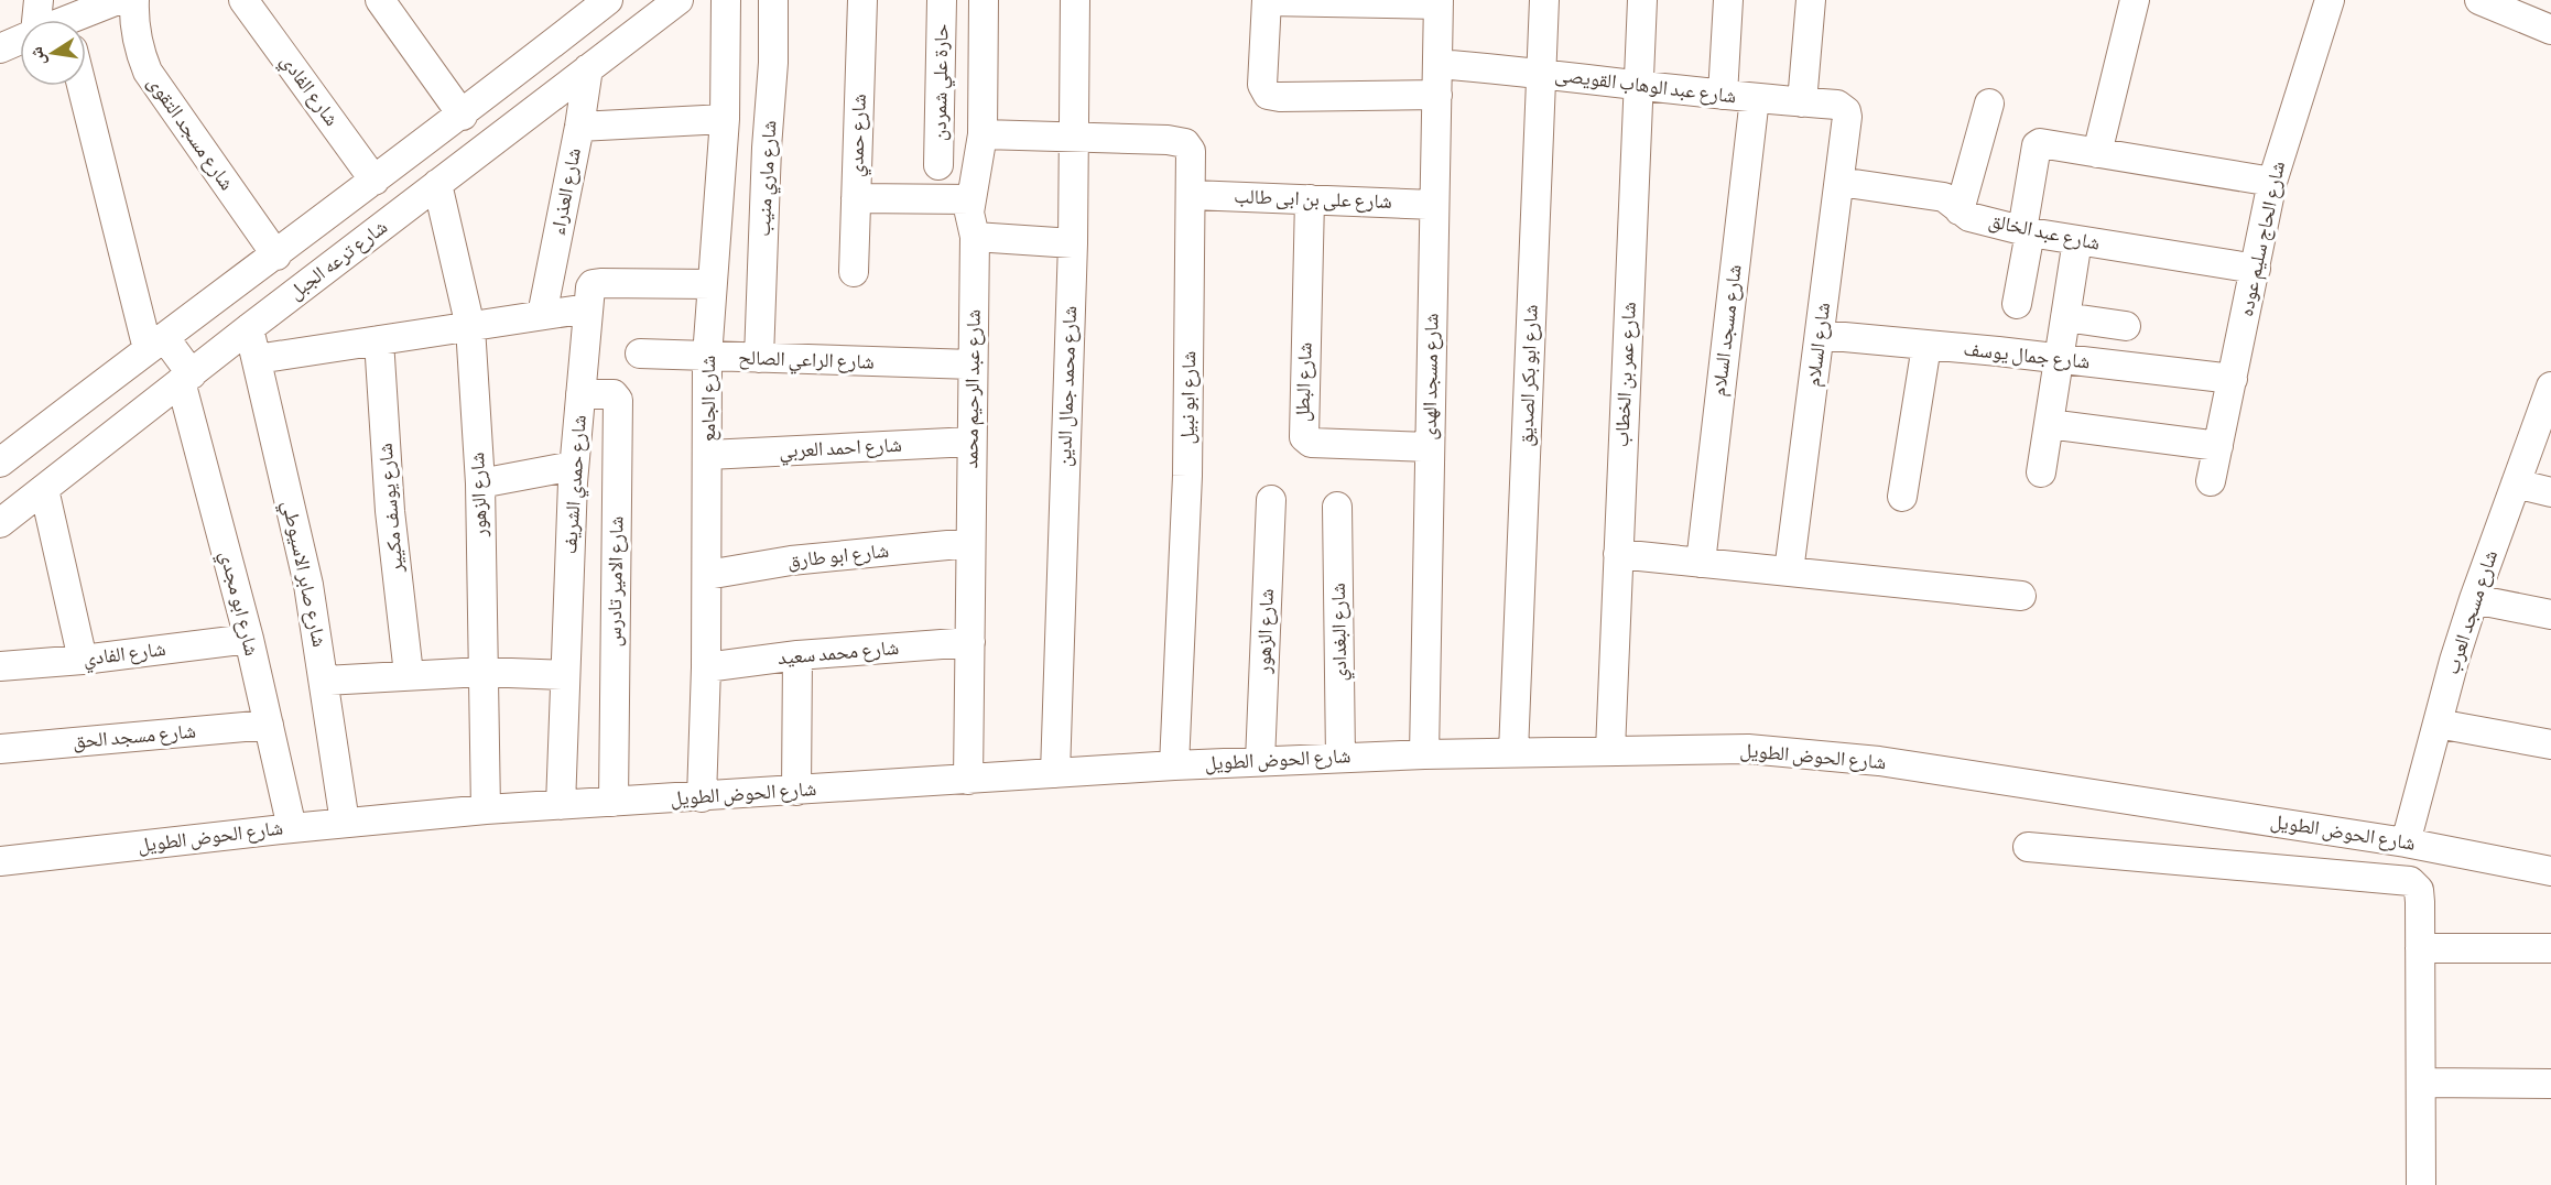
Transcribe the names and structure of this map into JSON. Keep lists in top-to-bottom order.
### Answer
{
  "streets": {
    "street": [
      "حارة علي شمردن",
      "شارع عبد الوهاب القويصى",
      "شارع الفادي",
      "شارع مسجد التقوى",
      "شارع حمدي",
      "شارع ماري منيب",
      "شارع العذراء",
      "شارع على بن ابى طالب",
      "شارع عبد الخالق",
      "شارع الحاج سليم عوده",
      "شارع ترعه الجبل",
      "شارع مسجد السلام",
      "شارع السلام",
      "شارع جمال يوسف",
      "شارع الراعي الصالح",
      "شارع عمر بن الخطاب",
      "شارع ابو بكر الصديق",
      "شارع مسجد الهدى",
      "شارع البطل",
      "شارع محمد جمال الدين",
      "شارع عبد الرحيم محمد",
      "شارع ابو نبيل",
      "شارع الجامع",
      "شارع احمد العربي",
      "شارع حمدي الشريف",
      "شارع الزهور",
      "شارع يوسف مكيير",
      "شارع ابو طارق",
      "شارع صابر الاسيوطي",
      "شارع الامير تادرس",
      "شارع ابو مجدي",
      "شارع مسجد العرب",
      "شارع البغدادي",
      "شارع محمد سعيد",
      "شارع مسجد الحق",
      "شارع الحوض الطويل"
    ]
  },
  "crossings": [
    ["شارع عبد الوهاب القويصى", "شارع مسجد السلام"],
    ["شارع عبد الوهاب القويصى", "شارع السلام"],
    ["شارع عبد الوهاب القويصى", "شارع عمر بن الخطاب"],
    ["شارع عبد الوهاب القويصى", "شارع ابو بكر الصديق"],
    ["شارع عبد الوهاب القويصى", "شارع مسجد الهدى"],
    ["شارع الفادي", "شارع ترعه الجبل"],
    ["شارع الفادي", "شارع ابو مجدي"],
    ["شارع مسجد التقوى", "شارع ترعه الجبل"],
    ["شارع ماري منيب", "شارع الراعي الصالح"],
    ["شارع العذراء", "شارع ترعه الجبل"],
    ["شارع على بن ابى طالب", "شارع مسجد الهدى"],
    ["شارع على بن ابى طالب", "شارع البطل"],
    ["شارع على بن ابى طالب", "شارع ابو نبيل"],
    ["شارع عبد الخالق", "شارع الحاج سليم عوده"],
    ["شارع عبد الخالق", "شارع السلام"],
    ["شارع الحاج سليم عوده", "شارع جمال يوسف"],
    ["شارع ترعه الجبل", "شارع الزهور"],
    ["شارع ترعه الجبل", "شارع صابر الاسيوطي"],
    ["شارع ترعه الجبل", "شارع ابو مجدي"],
    ["شارع السلام", "شارع جمال يوسف"],
    ["شارع الراعي الصالح", "شارع عبد الرحيم محمد"],
    ["شارع الراعي الصالح", "شارع الجامع"],
    ["شارع عمر بن الخطاب", "شارع الحوض الطويل"],
    ["شارع ابو بكر الصديق", "شارع الحوض الطويل"],
    ["شارع مسجد الهدى", "شارع البطل"],
    ["شارع مسجد الهدى", "شارع الحوض الطويل"],
    ["شارع محمد جمال الدين", "شارع ابو نبيل"],
    ["شارع محمد جمال الدين", "شارع الحوض الطويل"],
    ["شارع عبد الرحيم محمد", "شارع احمد العربي"],
    ["شارع عبد الرحيم محمد", "شارع ابو طارق"],
    ["شارع عبد الرحيم محمد", "شارع محمد سعيد"],
    ["شارع عبد الرحيم محمد", "شارع الحوض الطويل"],
    ["شارع ابو نبيل", "شارع الحوض الطويل"],
    ["شارع الجامع", "شارع احمد العربي"],
    ["شارع الجامع", "شارع حمدي الشريف"],
    ["شارع الجامع", "شارع ابو طارق"],
    ["شارع الجامع", "شارع محمد سعيد"],
    ["شارع الجامع", "شارع الحوض الطويل"],
    ["شارع حمدي الشريف", "شارع الامير تادرس"],
    ["شارع حمدي الشريف", "شارع الحوض الطويل"],
    ["شارع الزهور", "شارع الحوض الطويل"],
    ["شارع صابر الاسيوطي", "شارع الحوض الطويل"],
    ["شارع الامير تادرس", "شارع الحوض الطويل"],
    ["شارع ابو مجدي", "شارع مسجد الحق"],
    ["شارع ابو مجدي", "شارع الحوض الطويل"],
    ["شارع مسجد العرب", "شارع الحوض الطويل"],
    ["شارع البغدادي", "شارع الحوض الطويل"]
  ],
  "north": "left"
}
